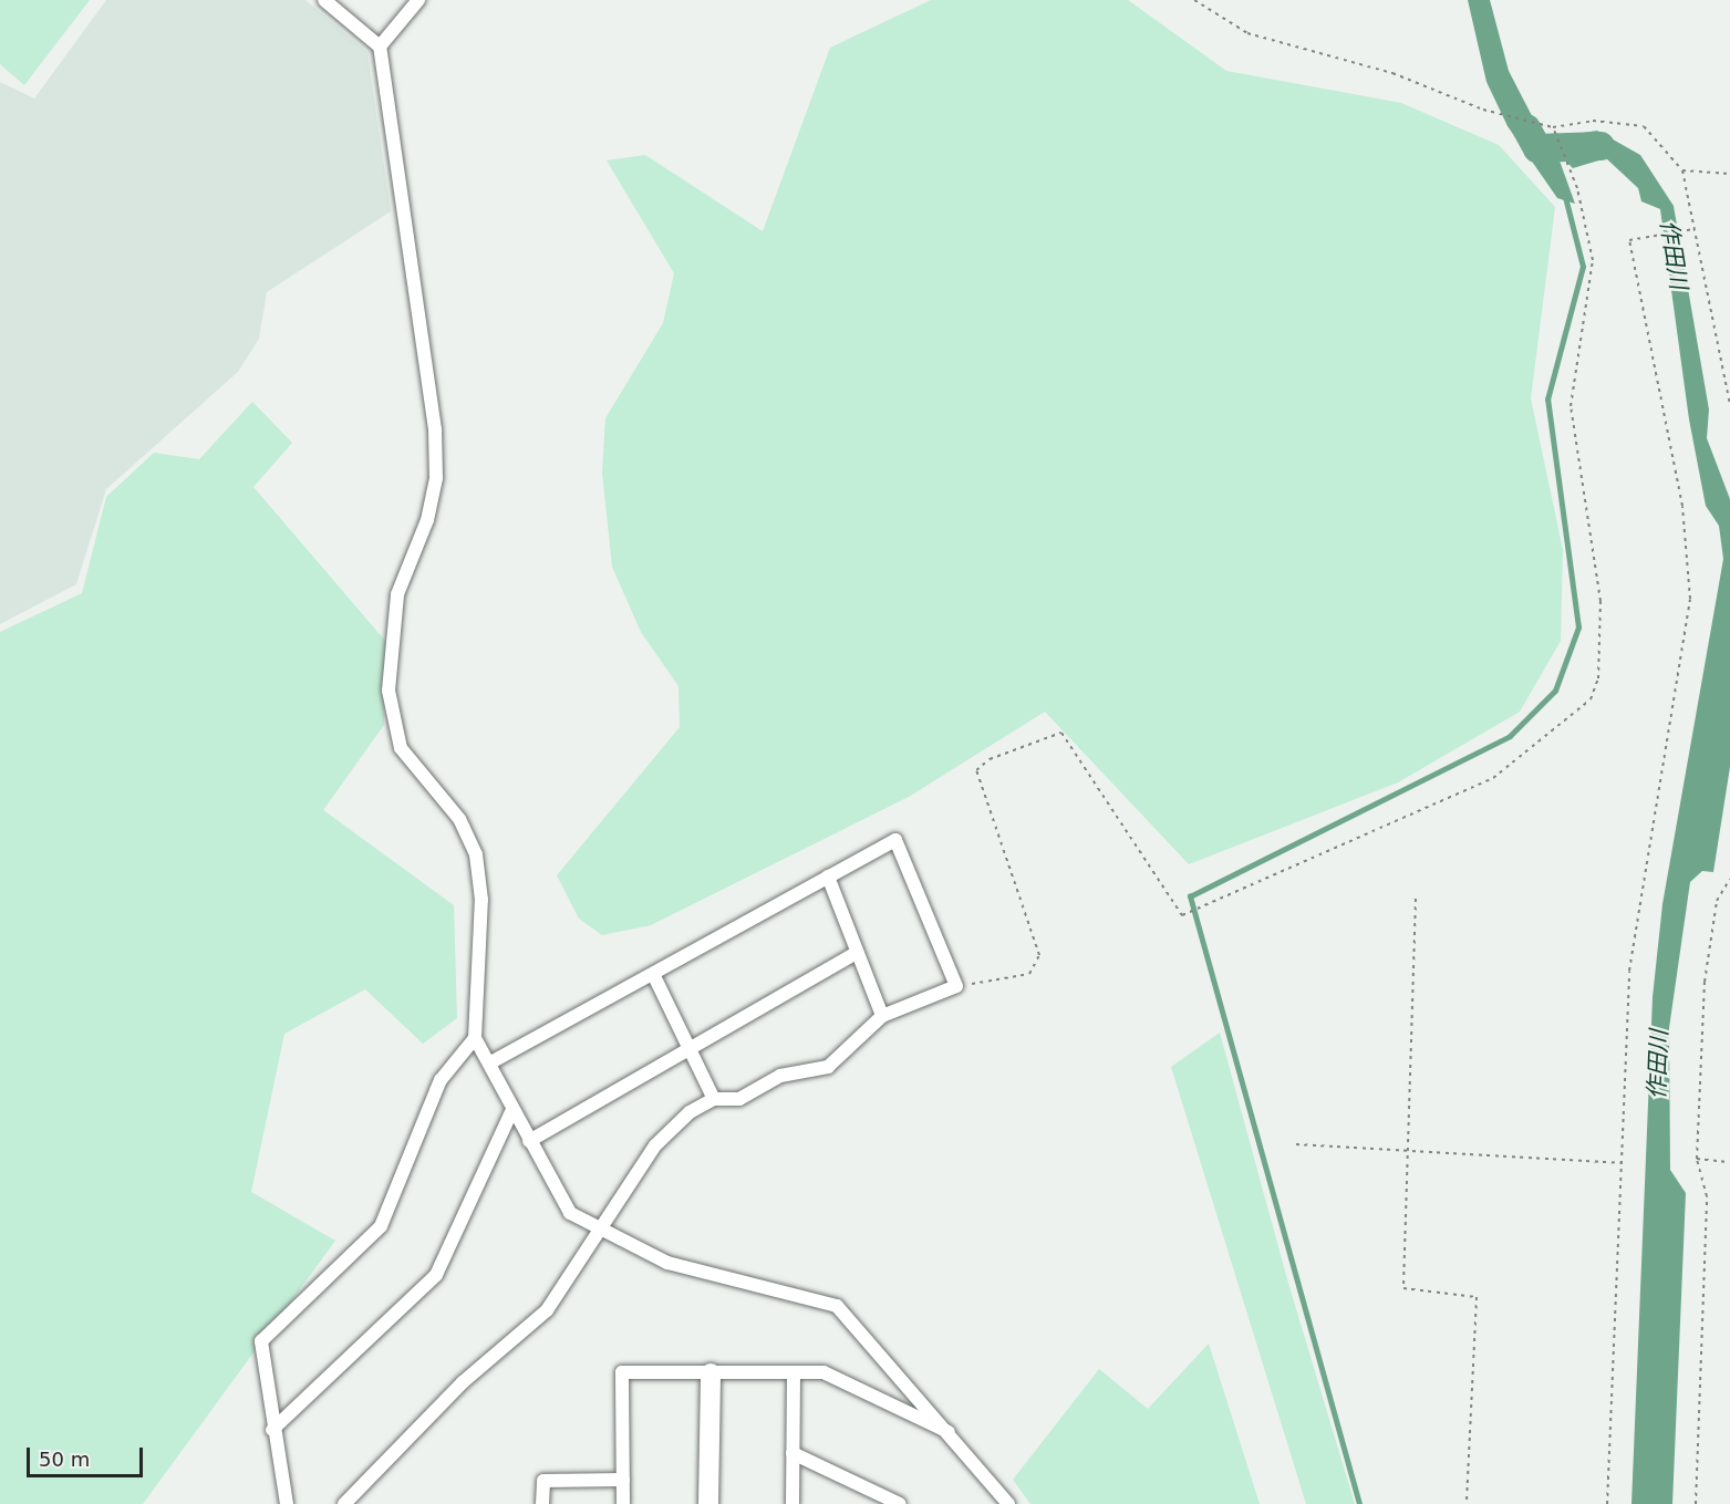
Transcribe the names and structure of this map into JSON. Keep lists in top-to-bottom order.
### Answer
{
  "water": ["作田川"],
  "scale_bar": "50 m"
}
